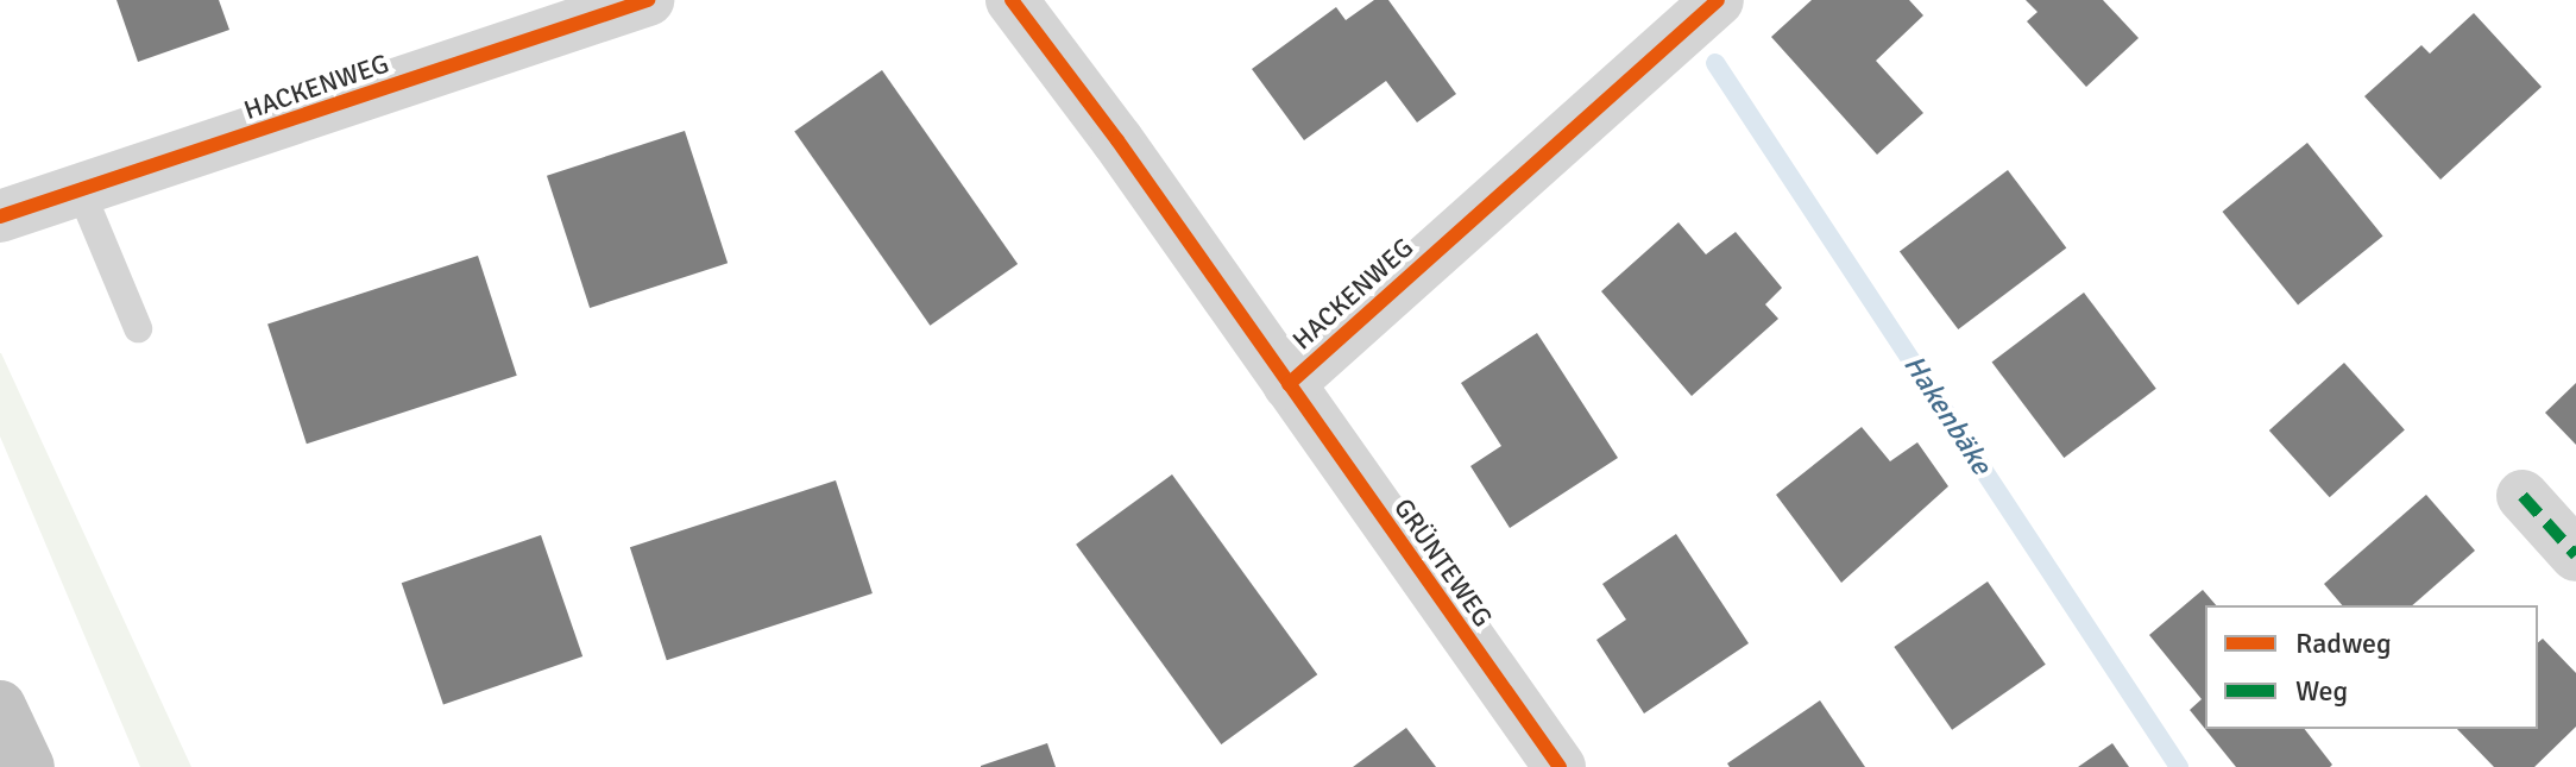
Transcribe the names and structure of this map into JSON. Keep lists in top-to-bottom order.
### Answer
{
  "streets": {
    "street": ["HACKENWEG", "GRÜNTEWEG"]
  },
  "crossings": [
    ["HACKENWEG", "GRÜNTEWEG"]
  ],
  "water": ["Hakenbäke"],
  "legend": ["Radweg", "Weg"]
}
